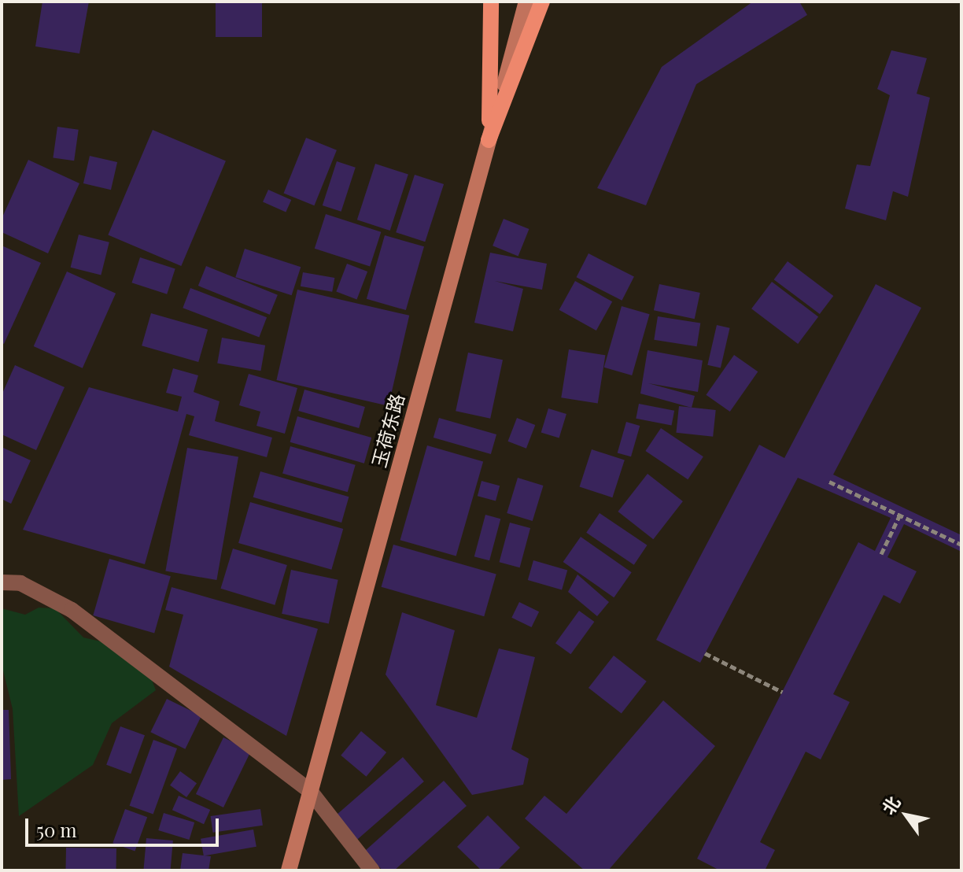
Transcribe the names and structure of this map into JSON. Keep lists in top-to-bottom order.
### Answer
{
  "streets": {
    "main road": ["玉荷东路"]
  },
  "scale_bar": "50 m",
  "north": "top left"
}
